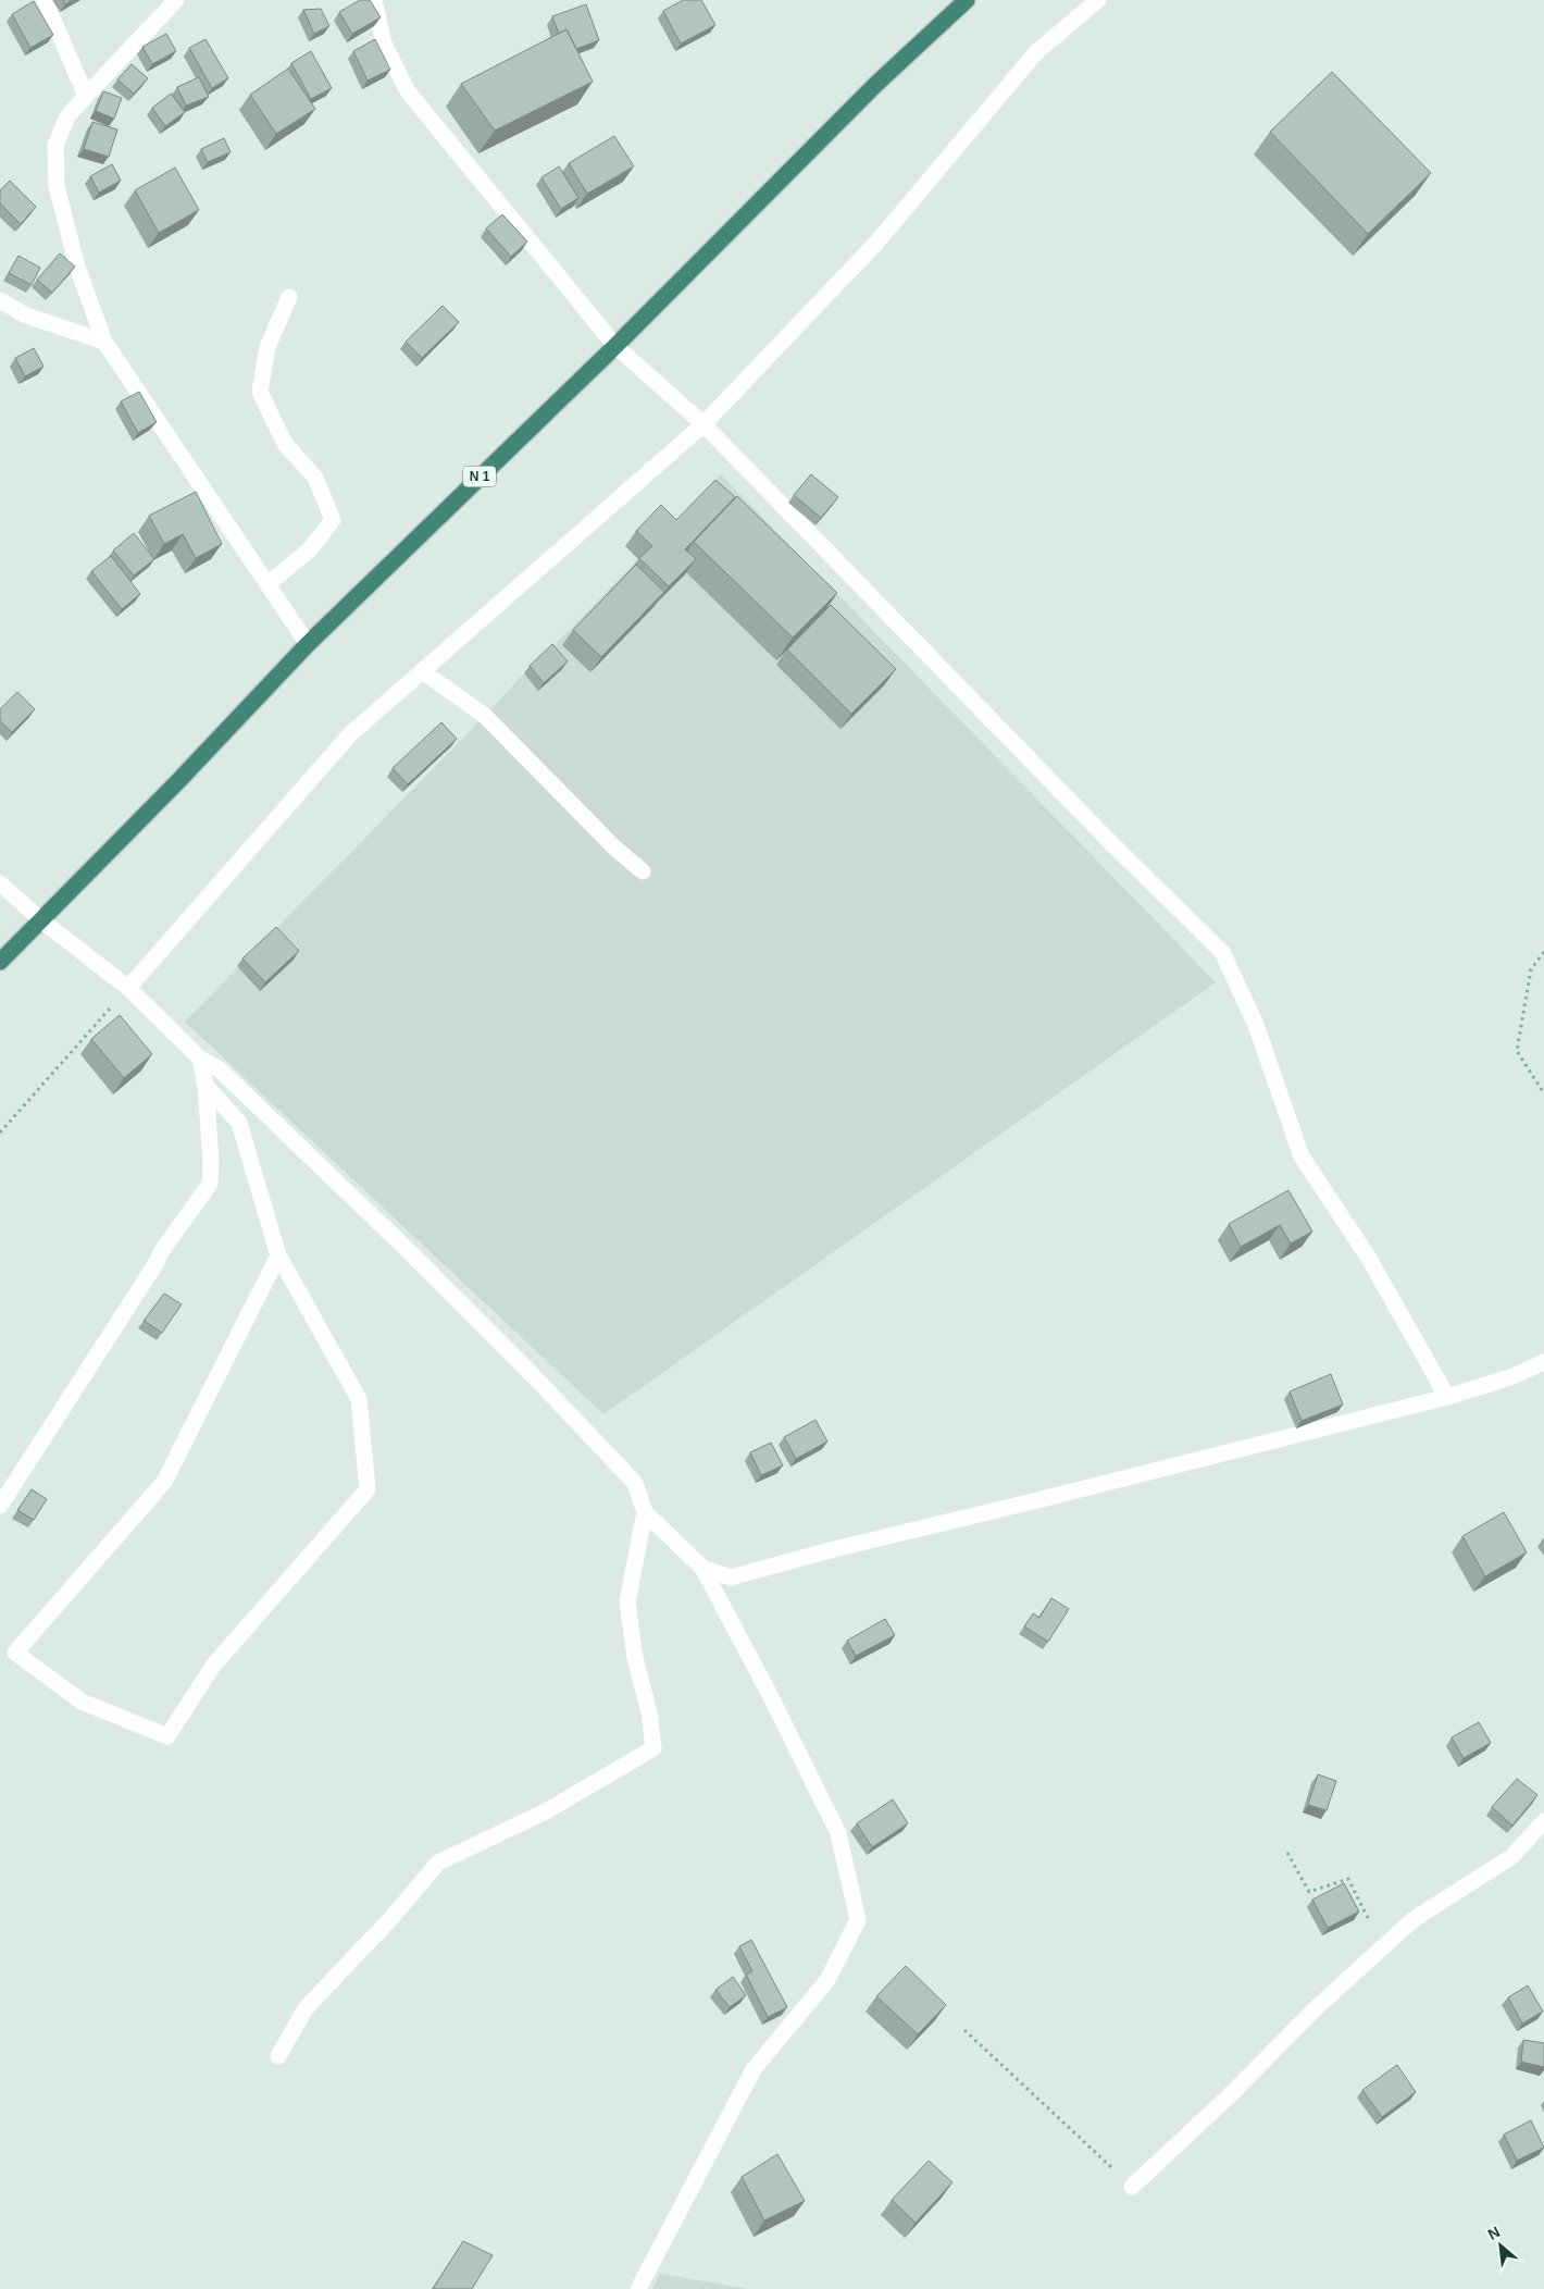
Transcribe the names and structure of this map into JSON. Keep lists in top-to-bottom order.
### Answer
{
  "streets": {
    "highway": ["N 1"]
  },
  "north": "top left"
}
